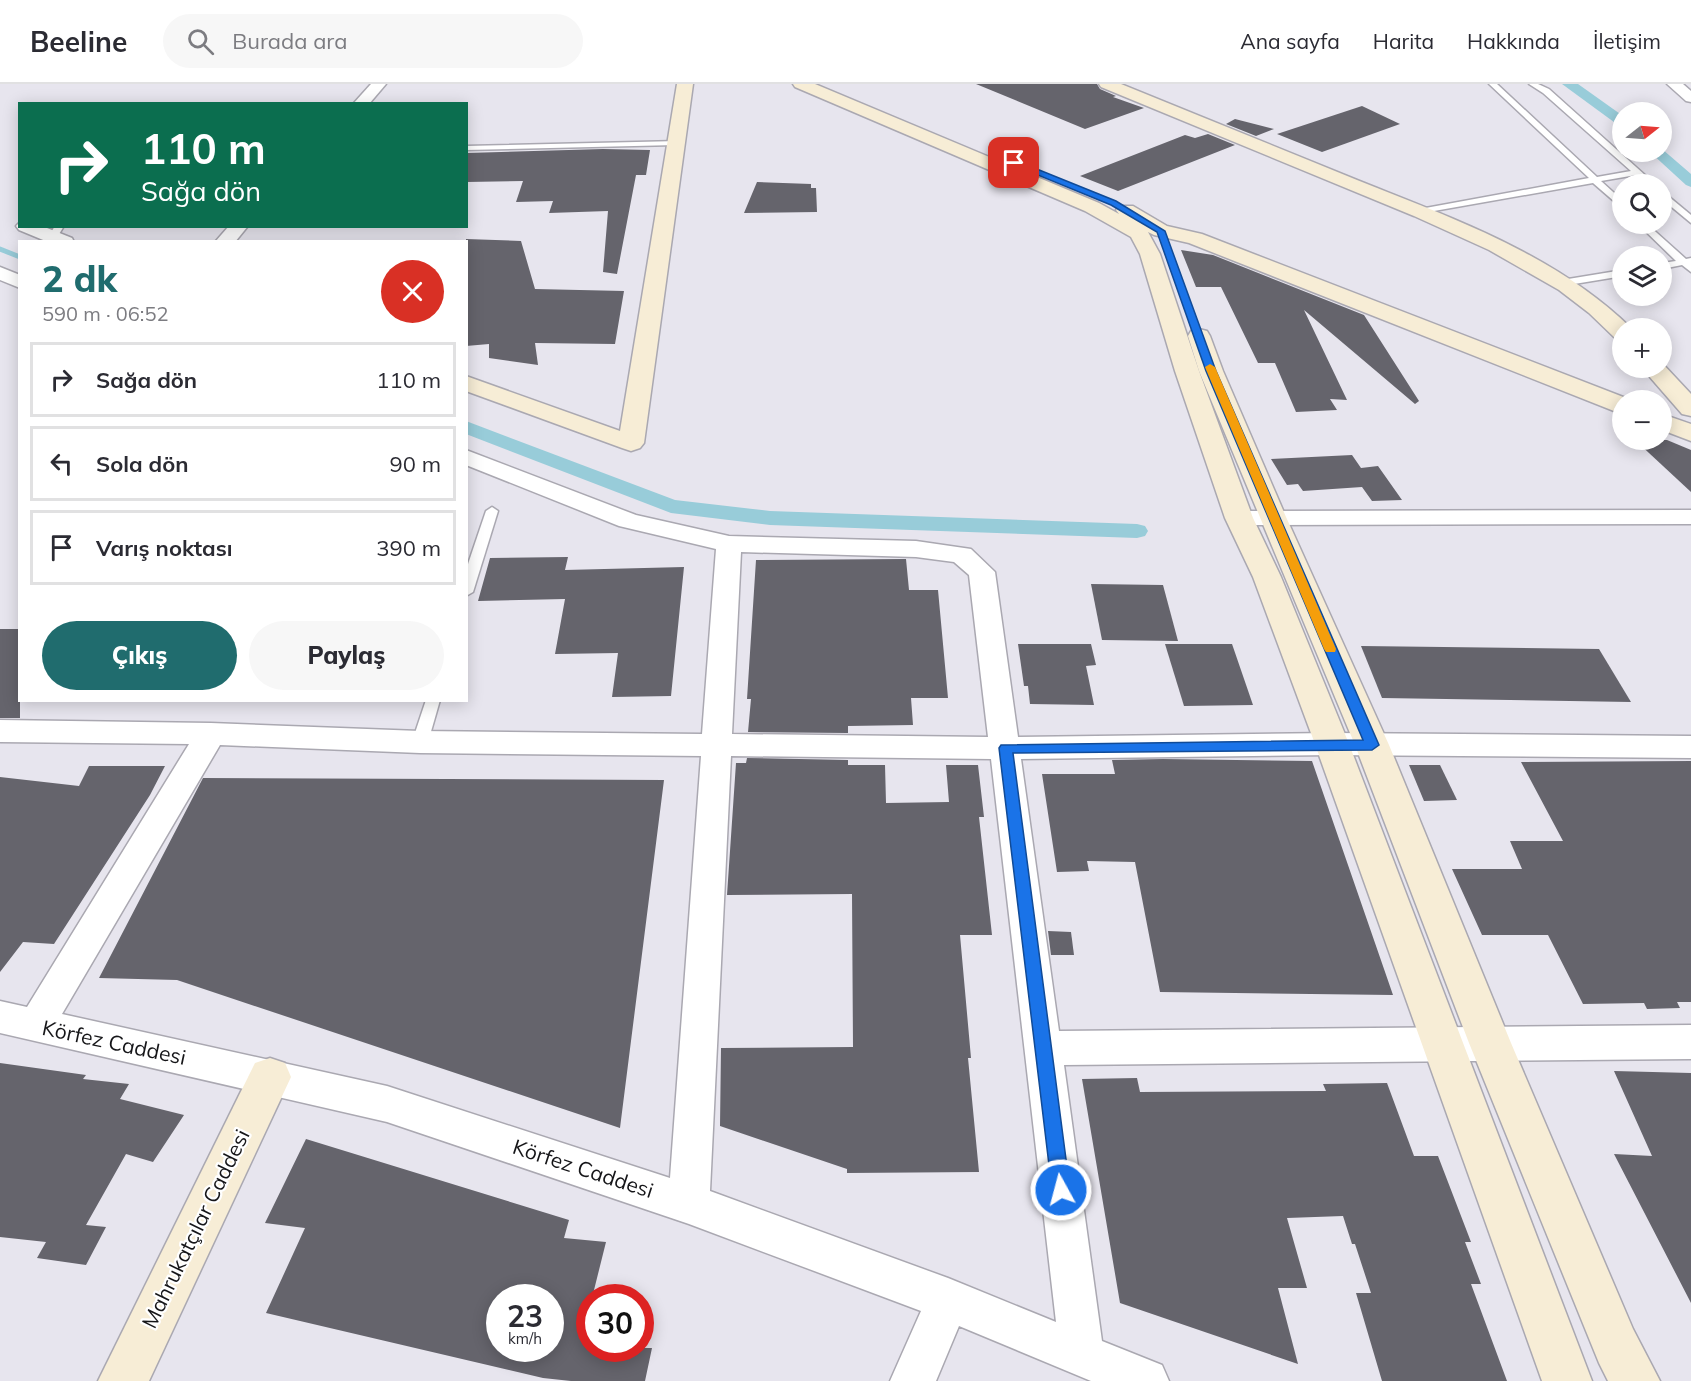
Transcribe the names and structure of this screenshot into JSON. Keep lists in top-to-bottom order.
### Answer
{
  "streets": {
    "street": ["Körfez Caddesi", "Mahrukatçılar Caddesi"]
  },
  "crossings": [
    ["Körfez Caddesi", "Mahrukatçılar Caddesi"]
  ],
  "north": "right",
  "page": {
    "header": "Beeline",
    "search": "Burada ara",
    "nav": [
      "Ana sayfa",
      "Harita",
      "Hakkında",
      "İletişim"
    ],
    "map_buttons": ["+", "−"],
    "turn": ["110 m", "Sağa dön"],
    "heading": ["2 dk", "590 m · 06:52"],
    "list": [
      {
        "name": "Sağa dön",
        "value": "110 m"
      },
      {
        "name": "Sola dön",
        "value": "90 m"
      },
      {
        "name": "Varış noktası",
        "value": "390 m"
      }
    ],
    "buttons": ["Çıkış", "Paylaş"],
    "speed": "23 km/h",
    "limit": "30"
  }
}
